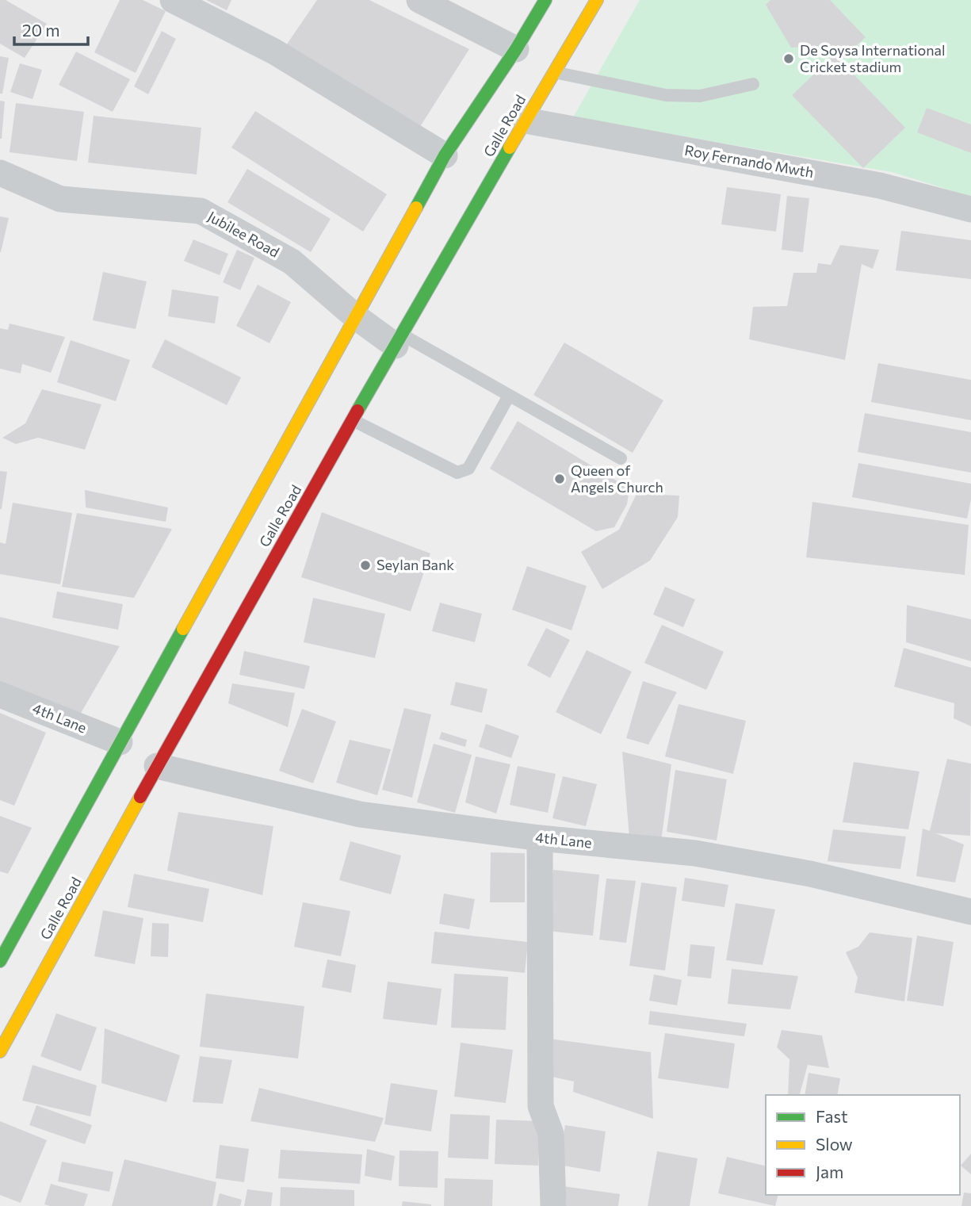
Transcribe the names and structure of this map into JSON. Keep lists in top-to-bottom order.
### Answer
{
  "streets": {
    "highway": ["Galle Road"],
    "street": ["Roy Fernando Mwth", "Jubilee Road", "4th Lane"]
  },
  "crossings": [
    ["Galle Road", "Roy Fernando Mwth"],
    ["Galle Road", "Jubilee Road"],
    ["Galle Road", "4th Lane"]
  ],
  "places": ["De Soysa International Cricket stadium", "Queen of Angels Church", "Seylan Bank"],
  "legend": ["Fast", "Slow", "Jam"],
  "scale_bar": "20 m"
}
